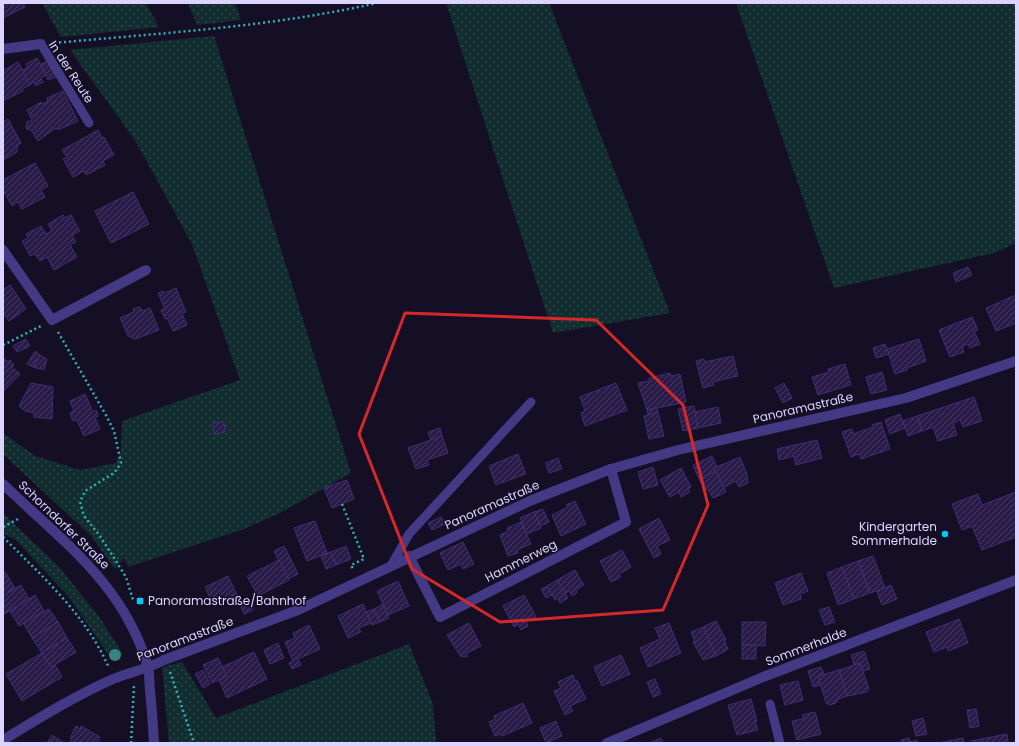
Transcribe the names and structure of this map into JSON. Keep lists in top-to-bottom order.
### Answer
{
  "streets": {
    "street": [
      "In der Reute",
      "Panoramastraße",
      "Schorndorfer Straße",
      "Hammerweg",
      "Sommerhalde"
    ]
  },
  "crossings": [
    ["Panoramastraße", "Schorndorfer Straße"],
    ["Panoramastraße", "Hammerweg"]
  ],
  "places": {
    "other": ["Kindergarten Sommerhalde"],
    "transit": ["Panoramastraße/Bahnhof"]
  }
}
